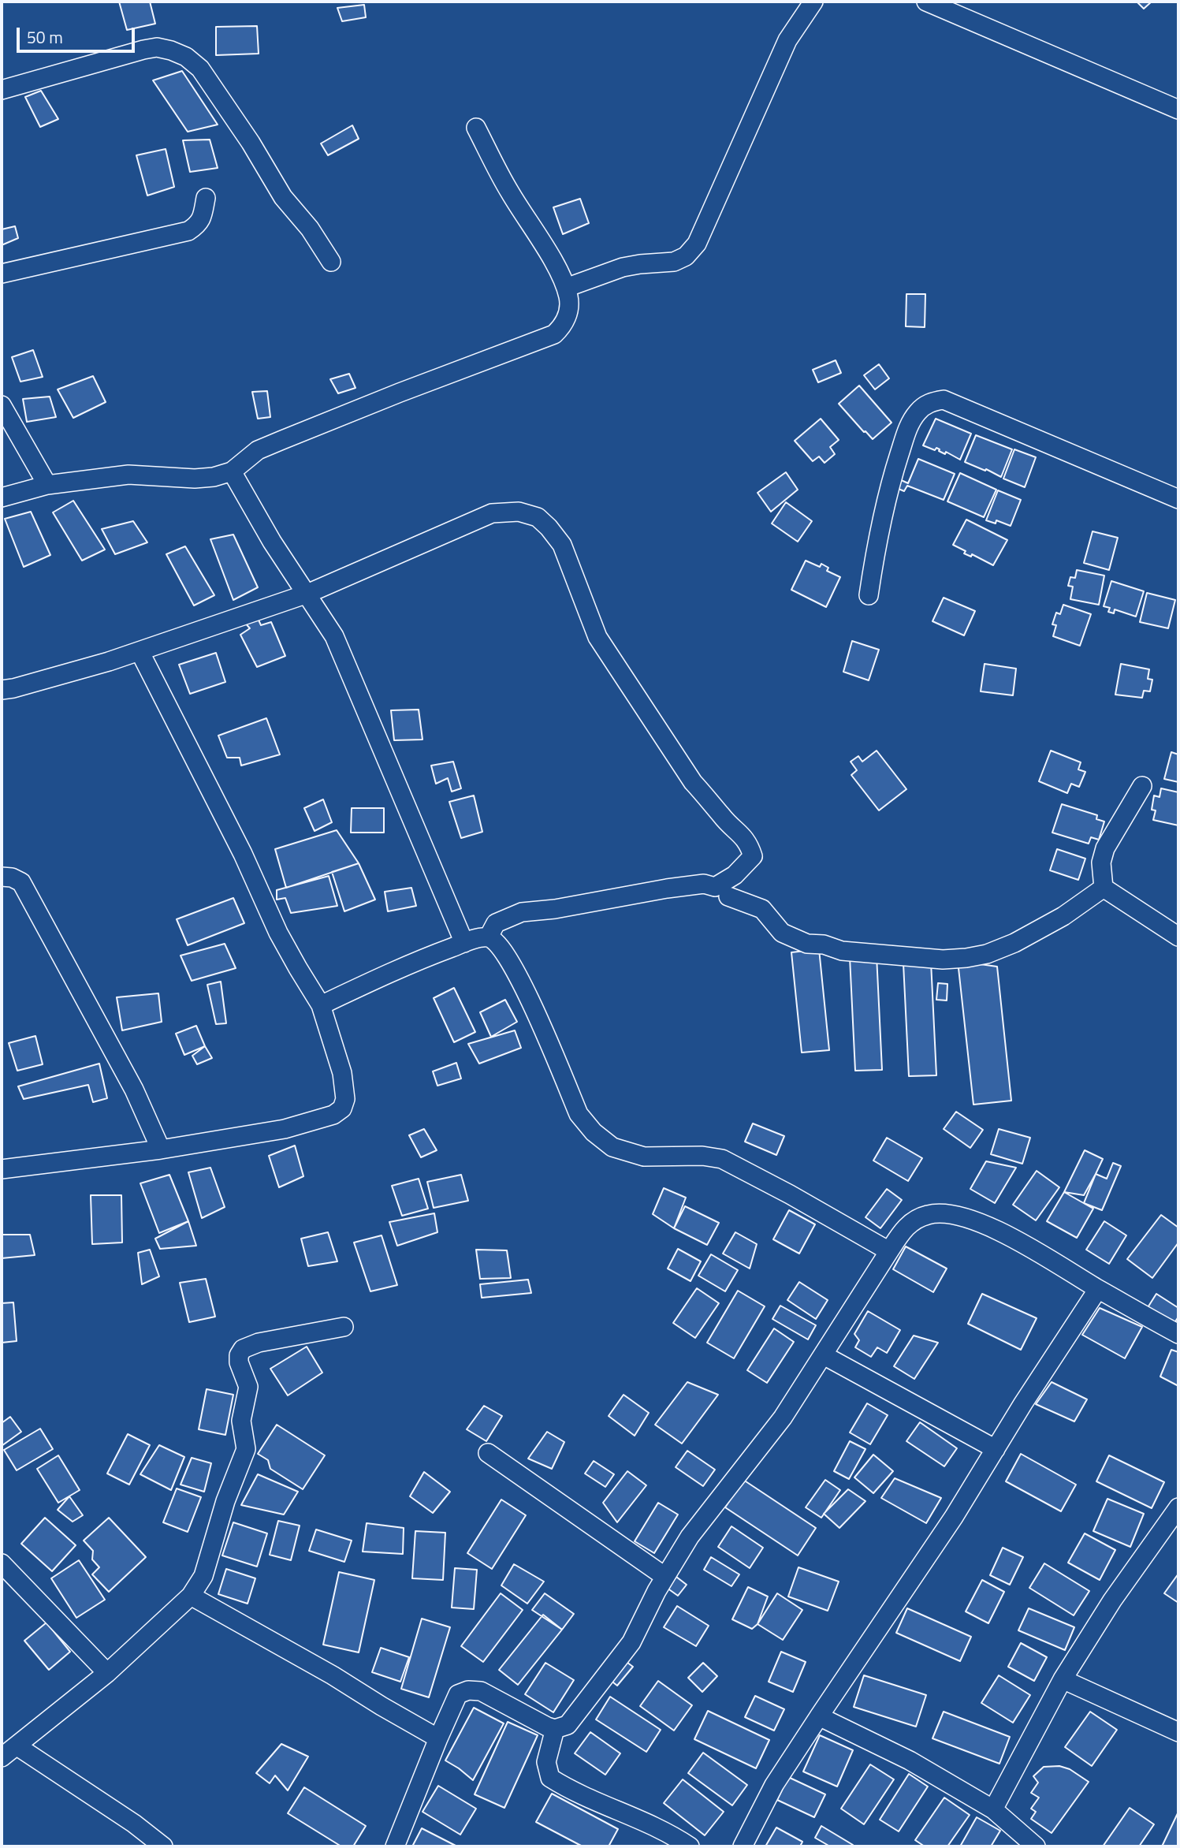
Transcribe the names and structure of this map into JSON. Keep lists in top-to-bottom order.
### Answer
{
  "scale_bar": "50 m"
}
